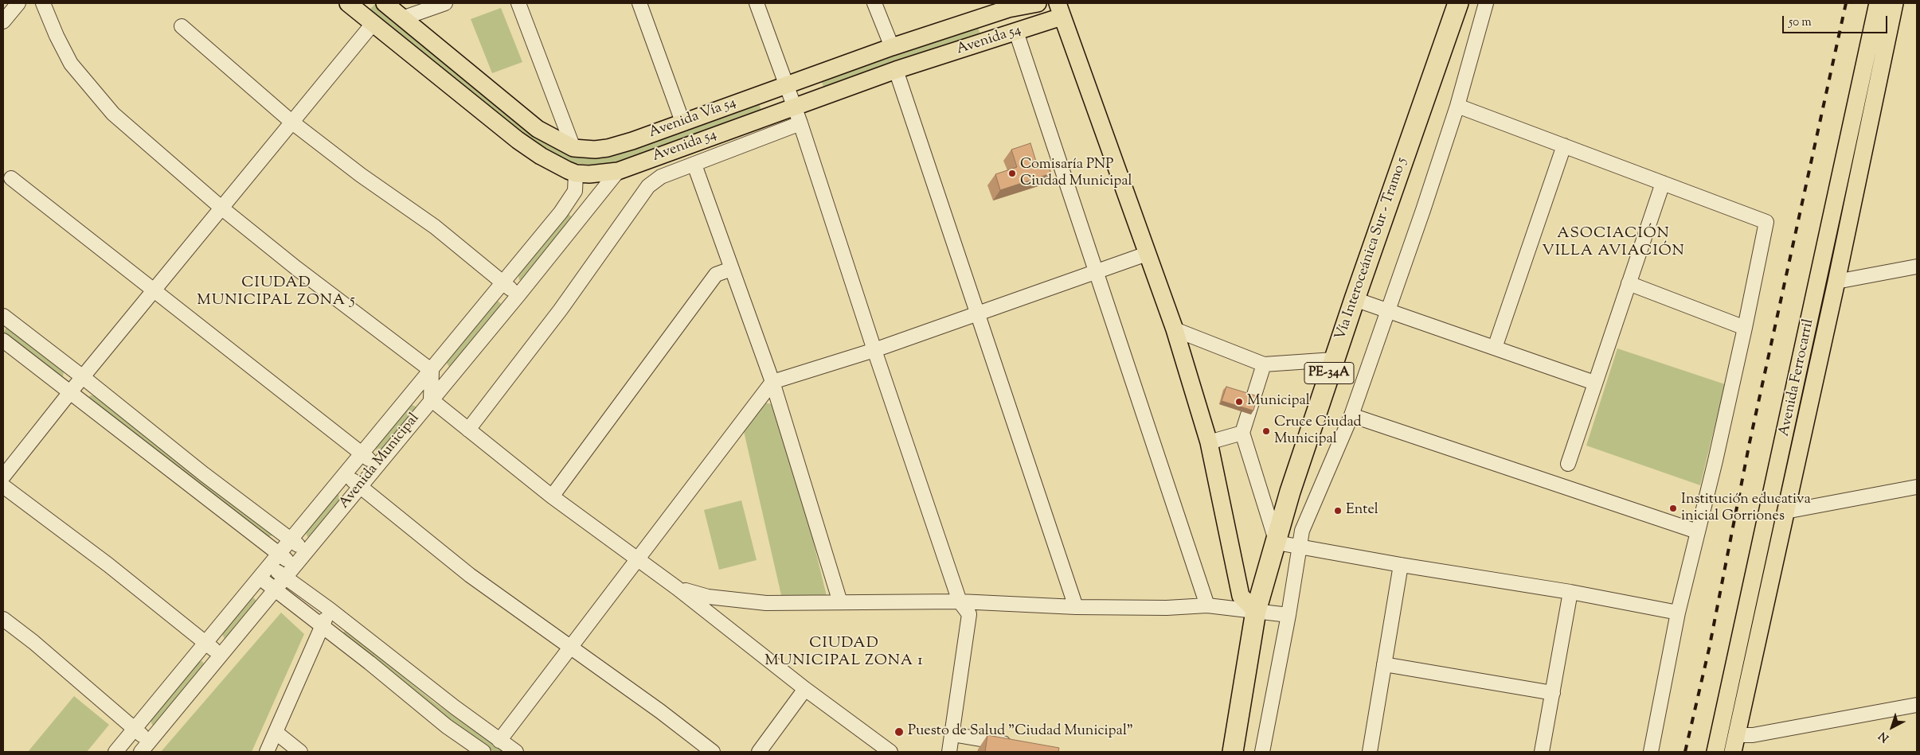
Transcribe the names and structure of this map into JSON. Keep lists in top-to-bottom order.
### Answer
{
  "streets": {
    "highway": ["Vía Interoceánica Sur - Tramo 5", "PE-34A"],
    "main road": ["Avenida 54", "Avenida Vía 54", "Avenida Ferrocarril"],
    "street": ["Avenida Municipal"]
  },
  "crossings": [
    ["Avenida 54", "Avenida Municipal"]
  ],
  "districts": ["ASOCIACIÓN VILLA AVIACIÓN", "CIUDAD MUNICIPAL ZONA 5", "CIUDAD MUNICIPAL ZONA 1"],
  "places": [
    "Comisaría PNP Ciudad Municipal",
    "Municipal",
    "Cruce Ciudad Municipal",
    "Institución educativa inicial Gorriones",
    "Entel",
    "Puesto de Salud \"Ciudad Municipal\""
  ],
  "scale_bar": "50 m",
  "north": "bottom left"
}
